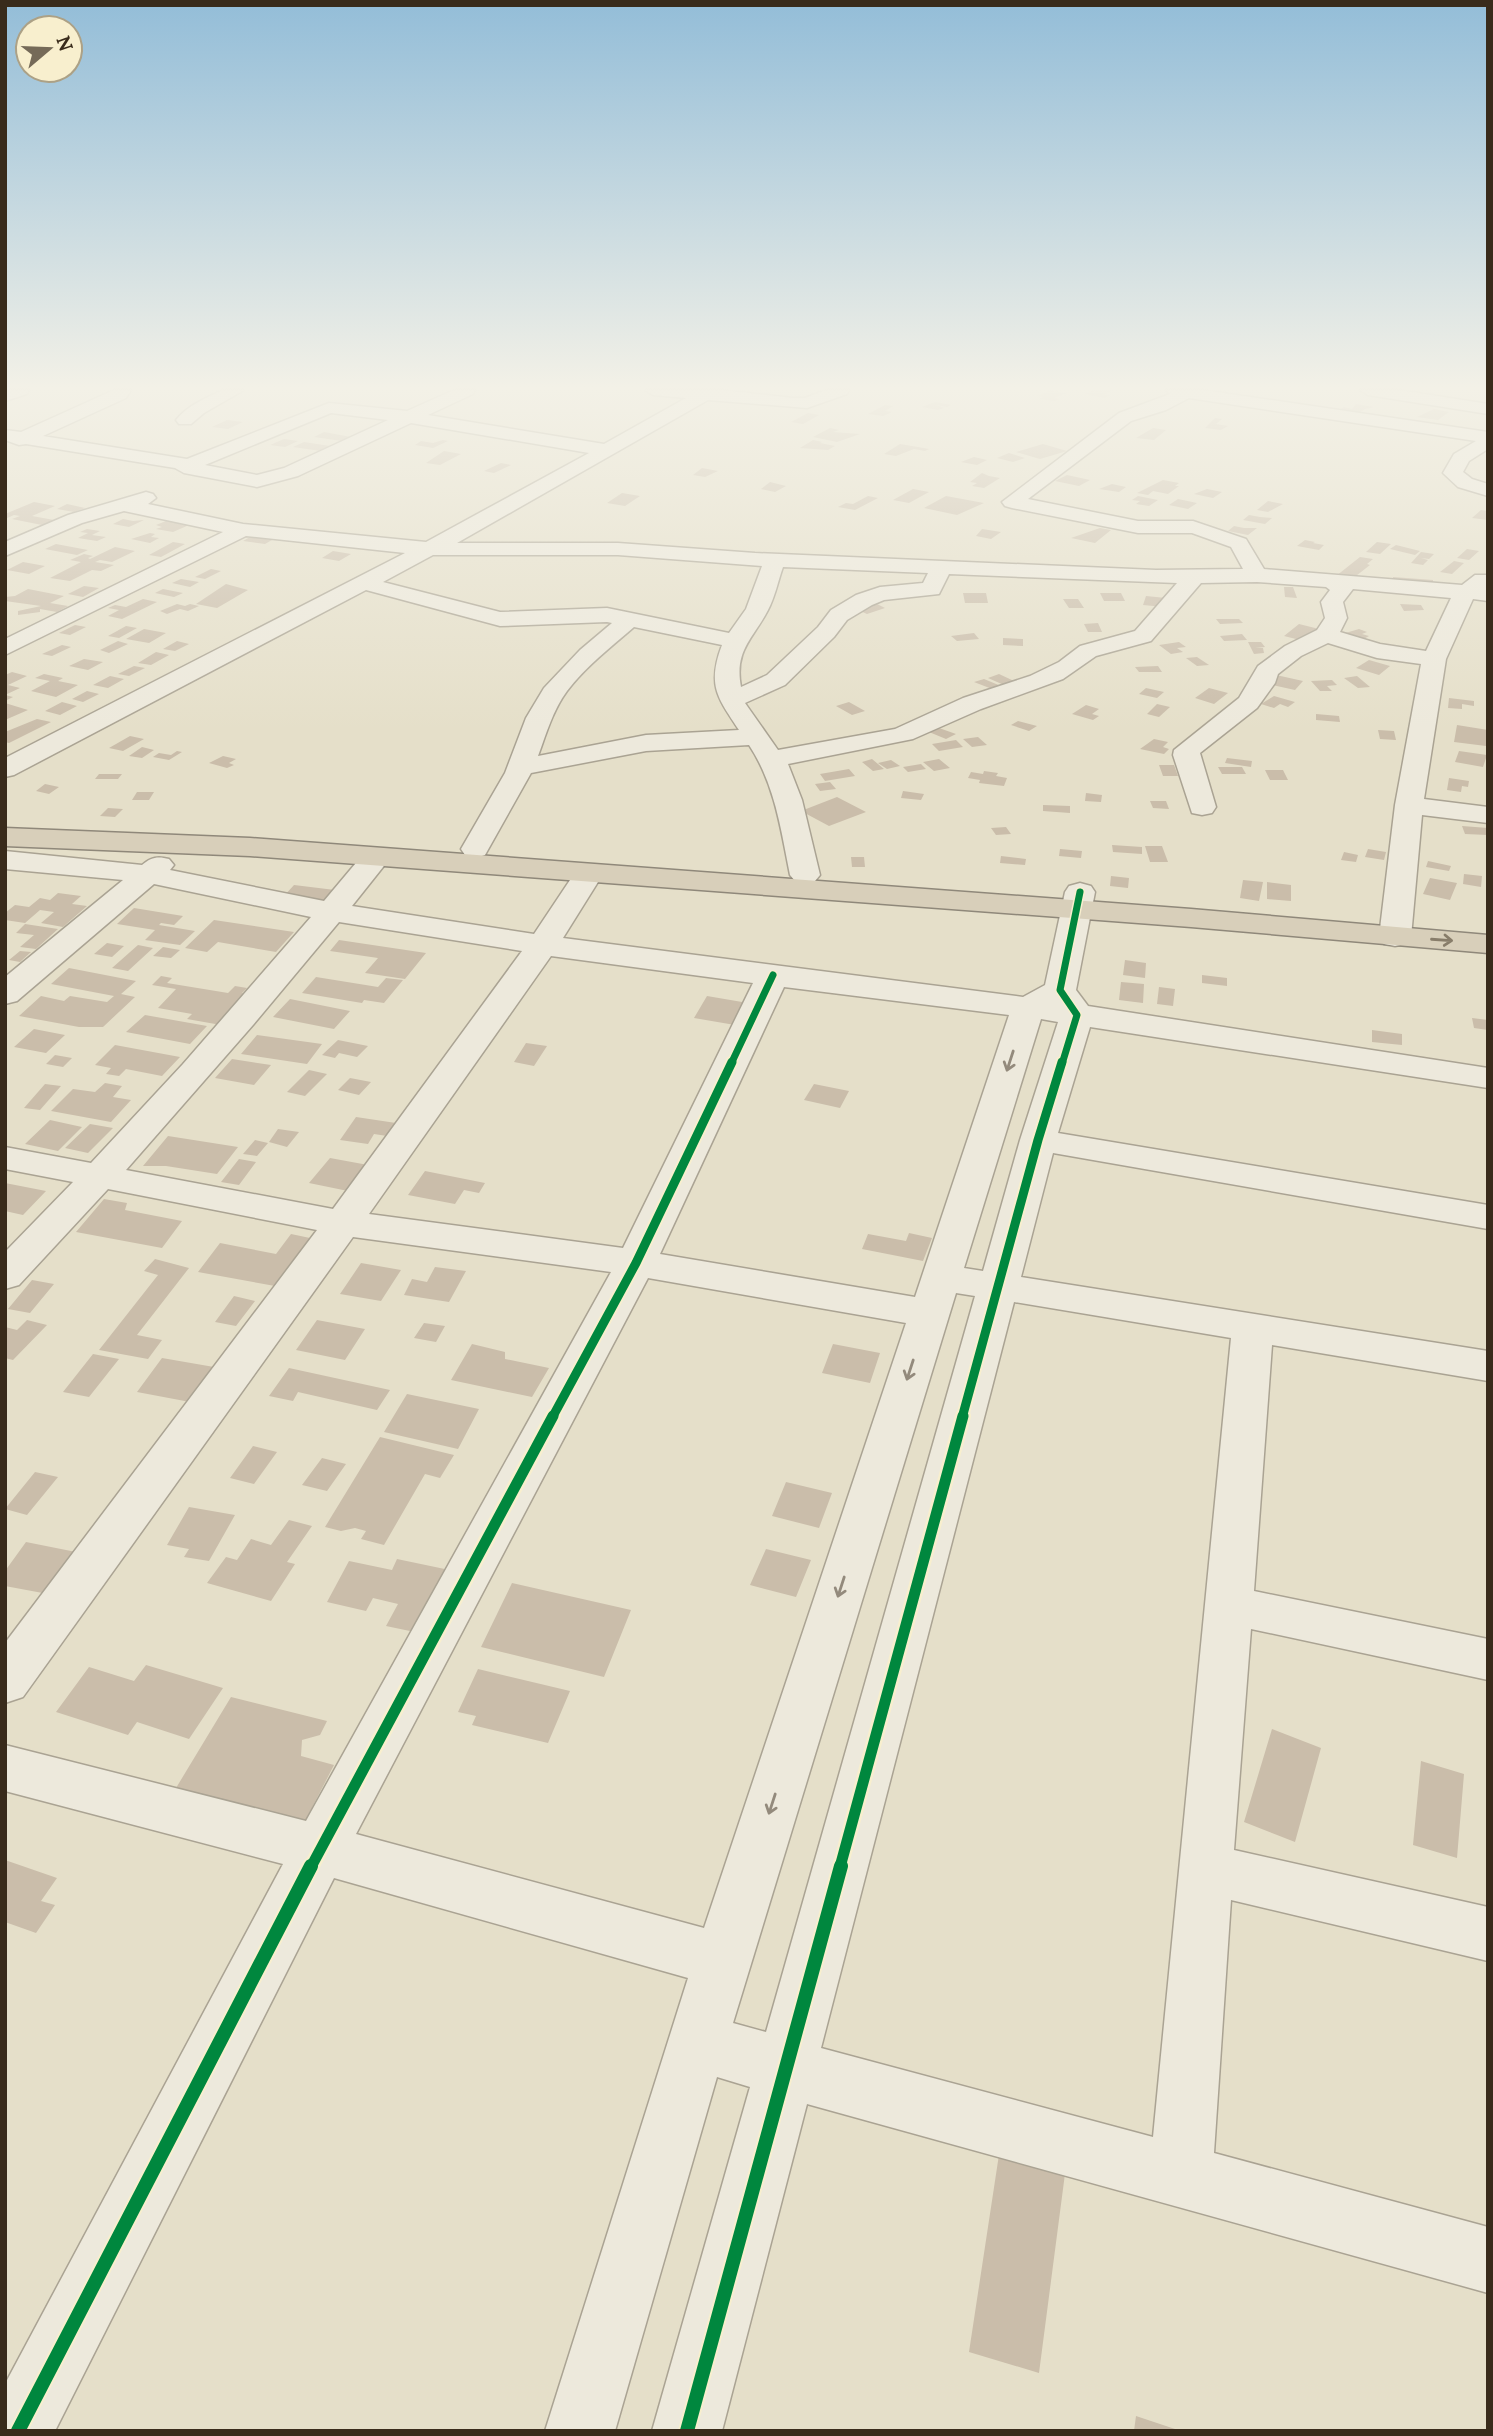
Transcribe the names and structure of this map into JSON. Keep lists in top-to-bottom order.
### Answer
{
  "north": "right"
}
